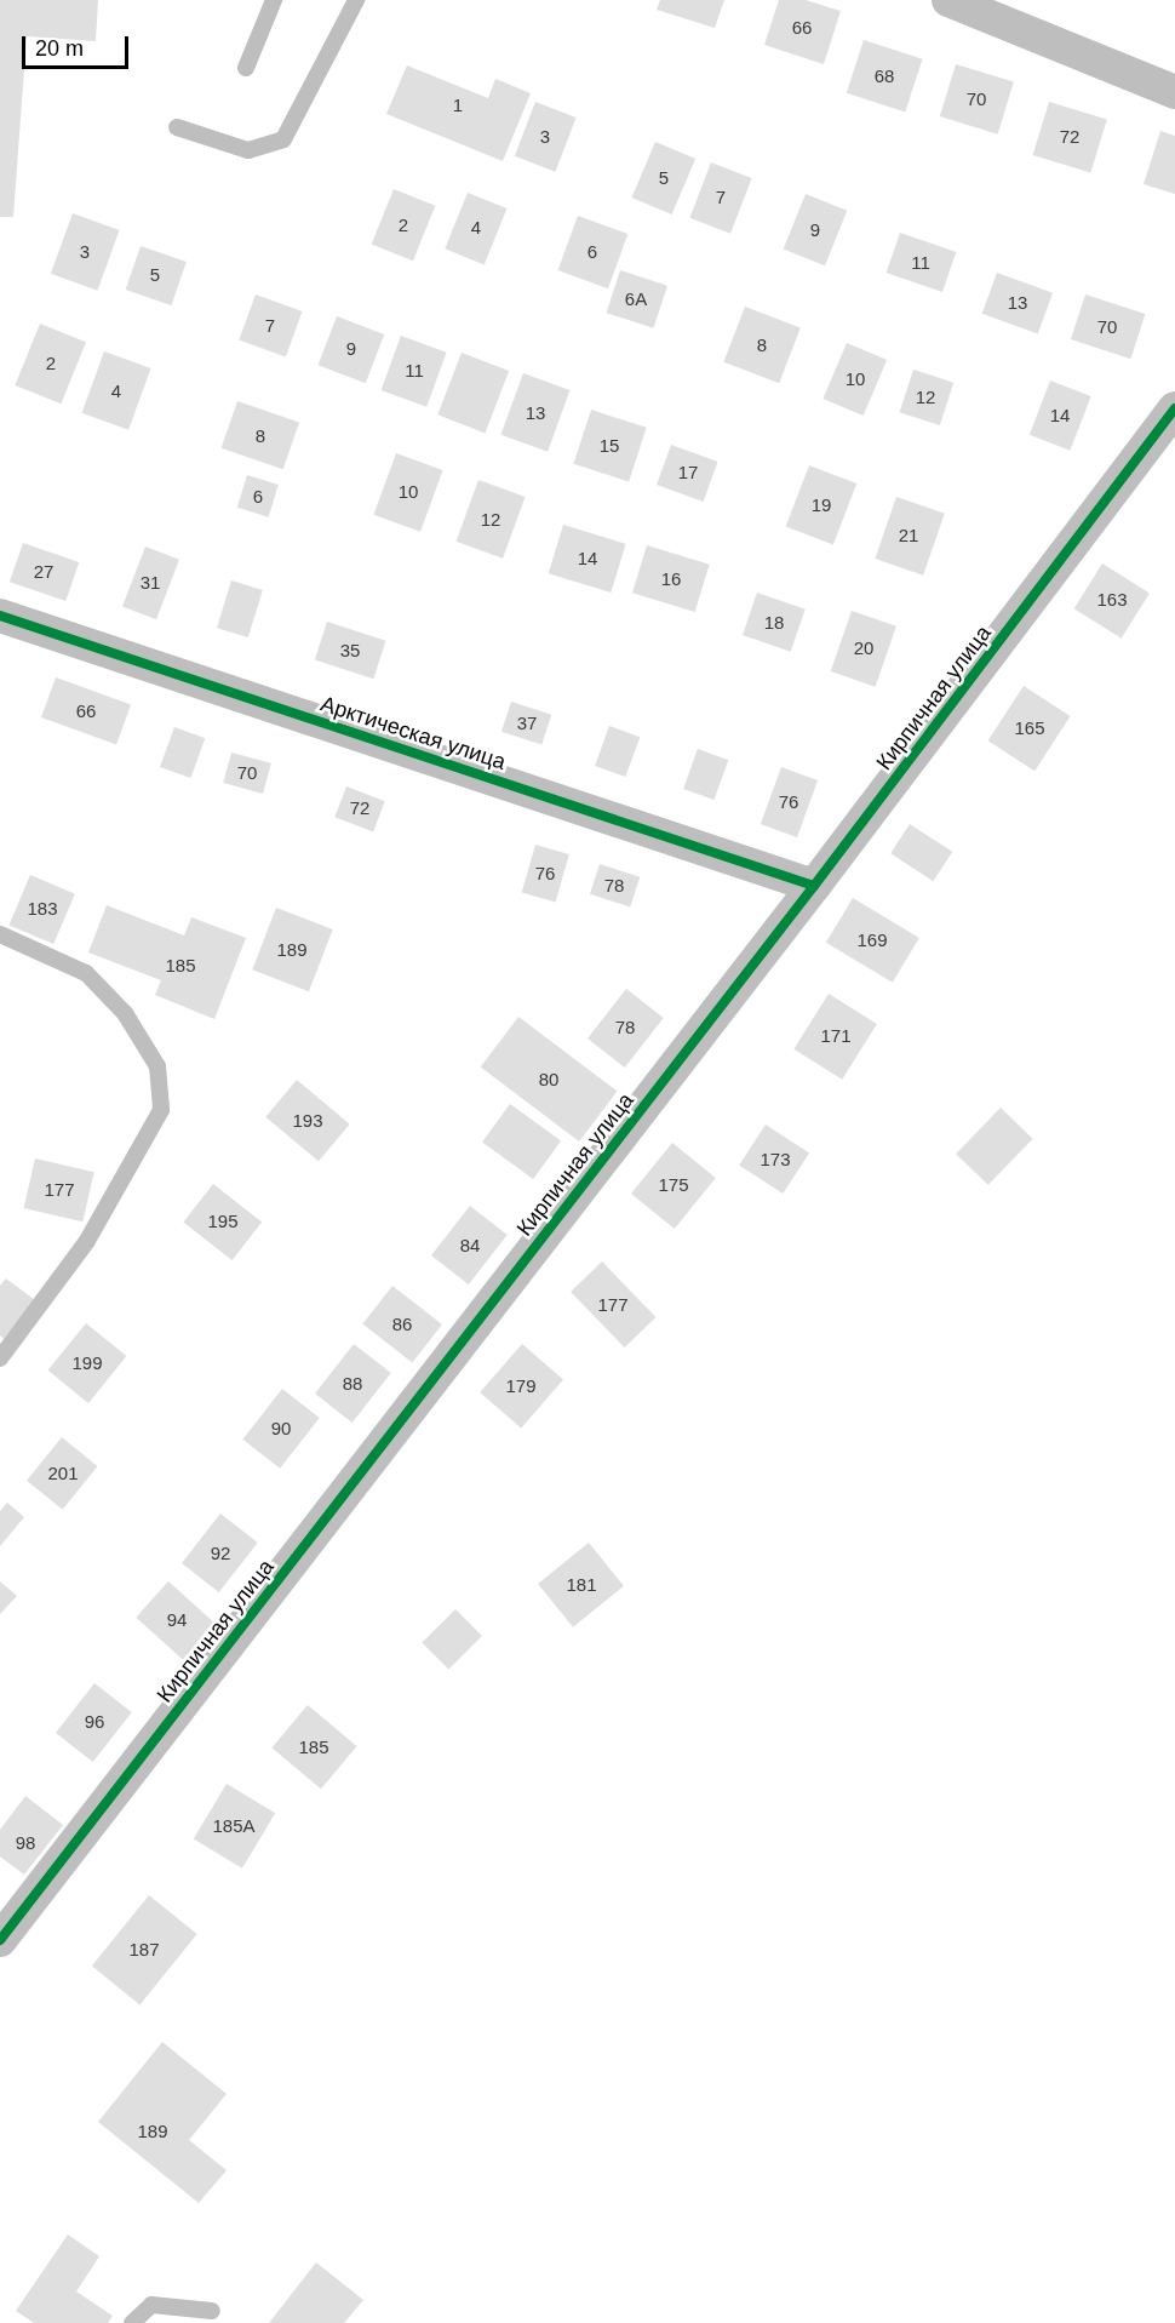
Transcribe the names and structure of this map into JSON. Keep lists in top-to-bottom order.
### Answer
{
  "streets": {
    "street": ["Кирпичная улица", "Арктическая улица"]
  },
  "crossings": [
    ["Кирпичная улица", "Арктическая улица"]
  ],
  "house_numbers": [
    "66",
    "68",
    "70",
    "1",
    "3",
    "72",
    "5",
    "7",
    "2",
    "4",
    "9",
    "3",
    "6",
    "11",
    "5",
    "6А",
    "13",
    "7",
    "70",
    "8",
    "9",
    "2",
    "11",
    "10",
    "4",
    "12",
    "13",
    "14",
    "8",
    "15",
    "17",
    "10",
    "6",
    "19",
    "12",
    "21",
    "14",
    "27",
    "16",
    "31",
    "163",
    "18",
    "20",
    "35",
    "66",
    "37",
    "165",
    "70",
    "76",
    "72",
    "76",
    "78",
    "183",
    "169",
    "189",
    "185",
    "78",
    "171",
    "80",
    "193",
    "173",
    "175",
    "177",
    "195",
    "84",
    "177",
    "86",
    "199",
    "88",
    "179",
    "90",
    "201",
    "92",
    "181",
    "94",
    "96",
    "185",
    "185А",
    "98",
    "187",
    "189"
  ],
  "scale_bar": "20 m"
}
